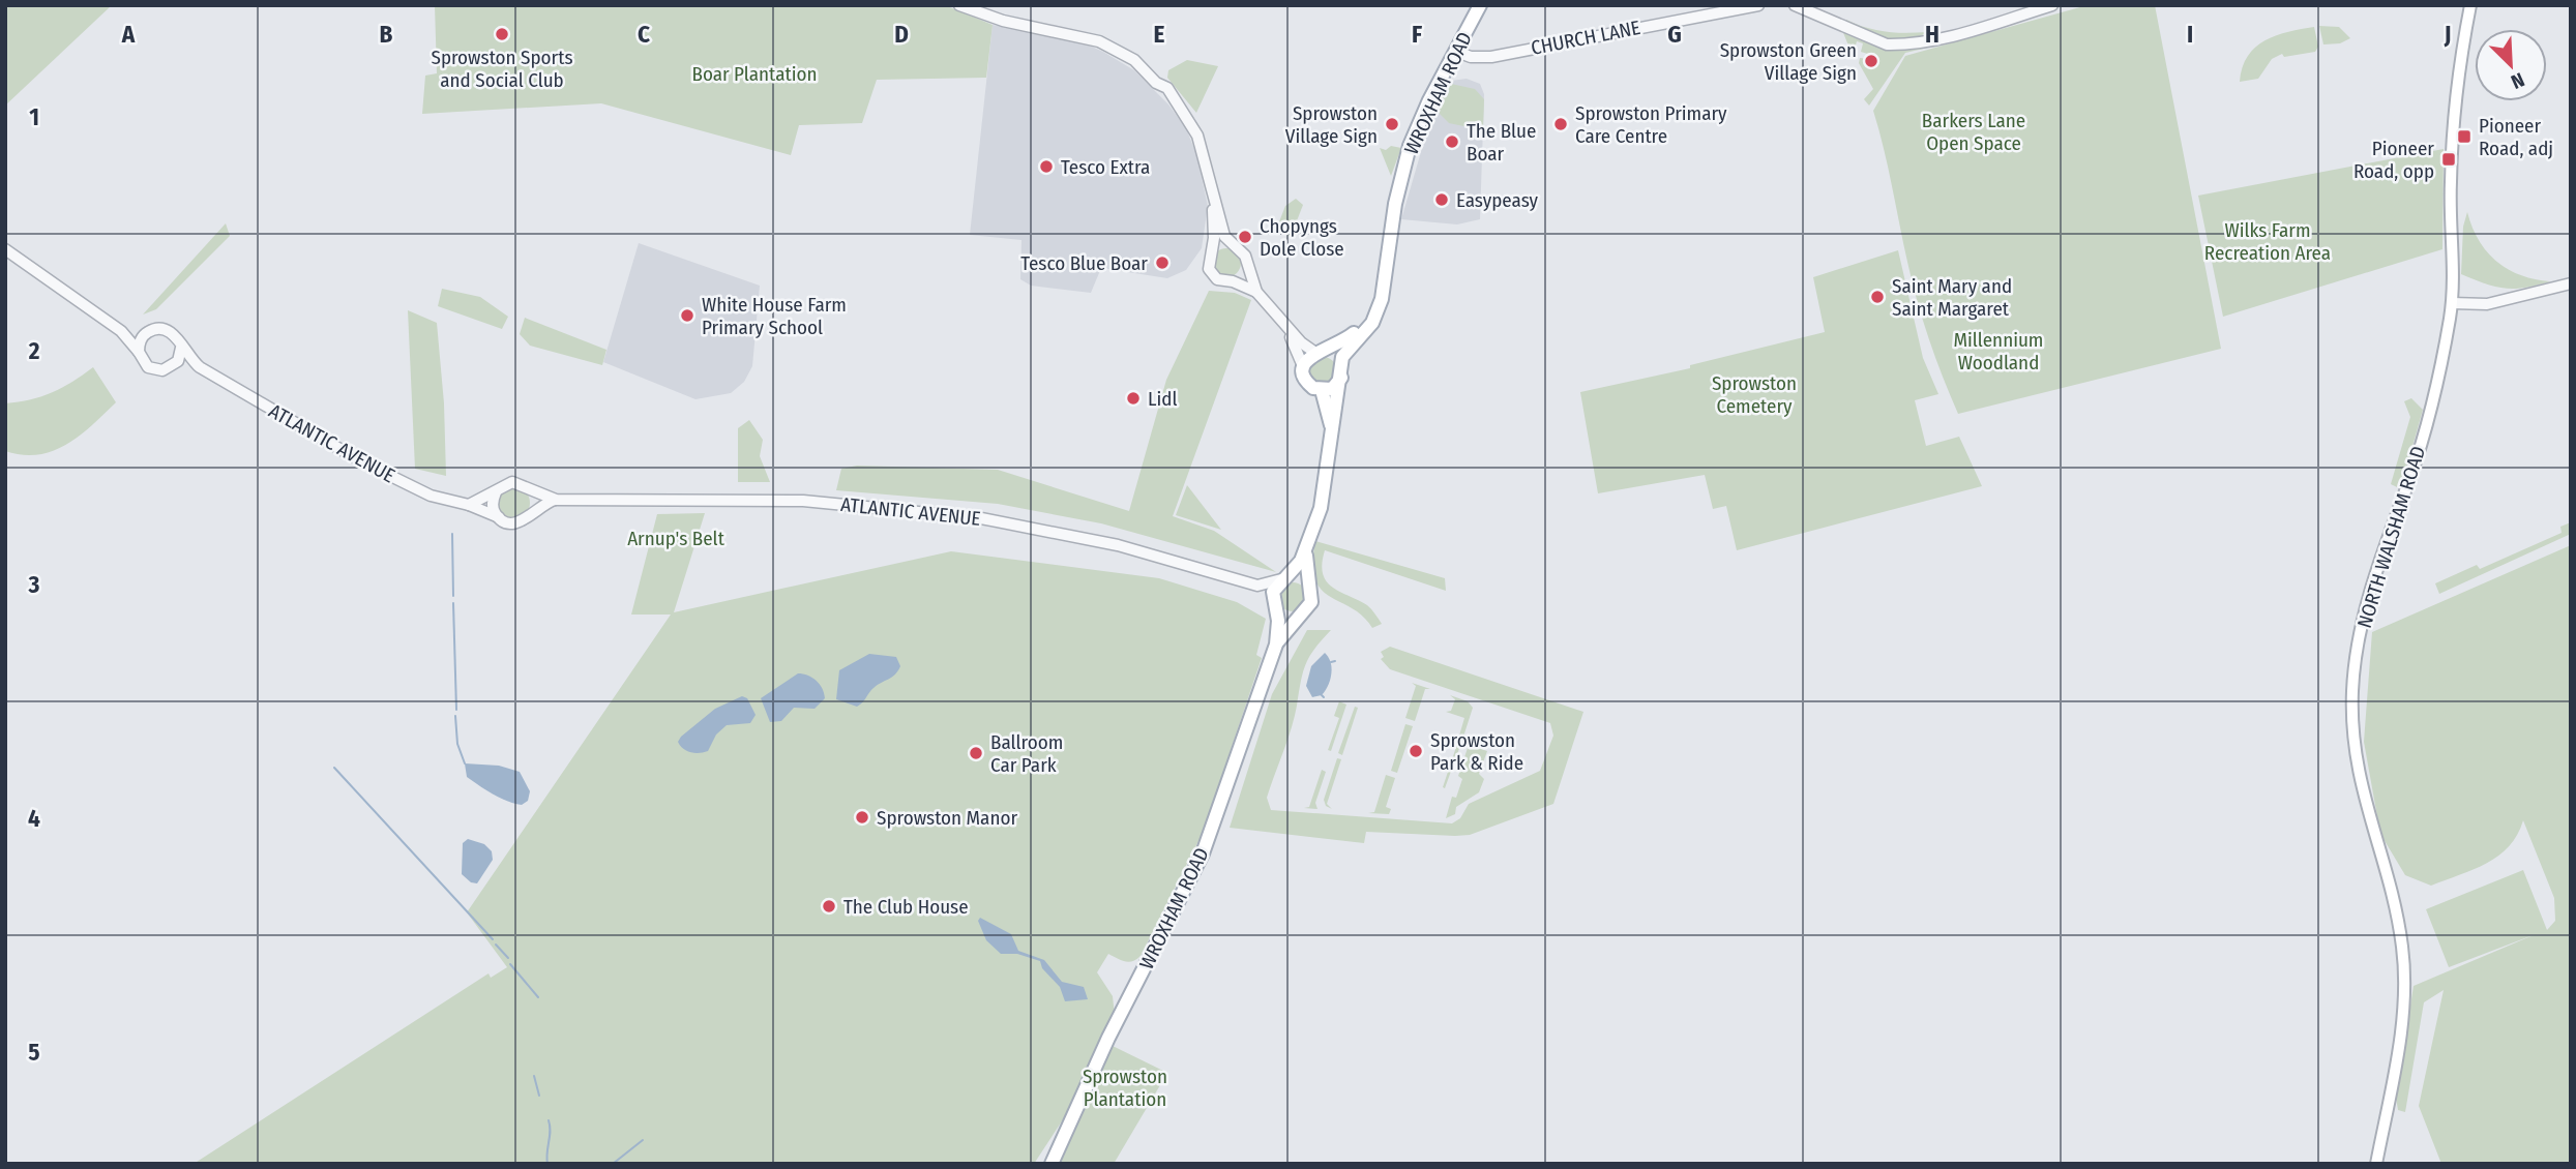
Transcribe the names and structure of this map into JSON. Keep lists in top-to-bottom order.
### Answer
{
  "streets": {
    "main road": ["WROXHAM ROAD", "NORTH WALSHAM ROAD"],
    "street": ["CHURCH LANE", "ATLANTIC AVENUE"]
  },
  "crossings": [
    ["CHURCH LANE", "WROXHAM ROAD"]
  ],
  "parks": [
    "Boar Plantation",
    "Barkers Lane Open Space",
    "Wilks Farm Recreation Area",
    "Millennium Woodland",
    "Sprowston Cemetery",
    "Arnup's Belt",
    "Sprowston Plantation"
  ],
  "places": {
    "other": [
      "Sprowston Sports and Social Club",
      "Sprowston Green Village Sign",
      "Sprowston Village Sign",
      "Sprowston Primary Care Centre",
      "The Blue Boar",
      "Tesco Extra",
      "Easypeasy",
      "Chopyngs Dole Close",
      "Tesco Blue Boar",
      "Saint Mary and Saint Margaret",
      "White House Farm Primary School",
      "Lidl",
      "Sprowston Park & Ride",
      "Ballroom Car Park",
      "Sprowston Manor",
      "The Club House"
    ],
    "transit": ["Pioneer Road, adj", "Pioneer Road, opp"]
  },
  "north": "bottom right",
  "grid": {
    "columns": [
      "A",
      "B",
      "C",
      "D",
      "E",
      "F",
      "G",
      "H",
      "I",
      "J"
    ],
    "rows": [
      "1",
      "2",
      "3",
      "4",
      "5"
    ]
  }
}
